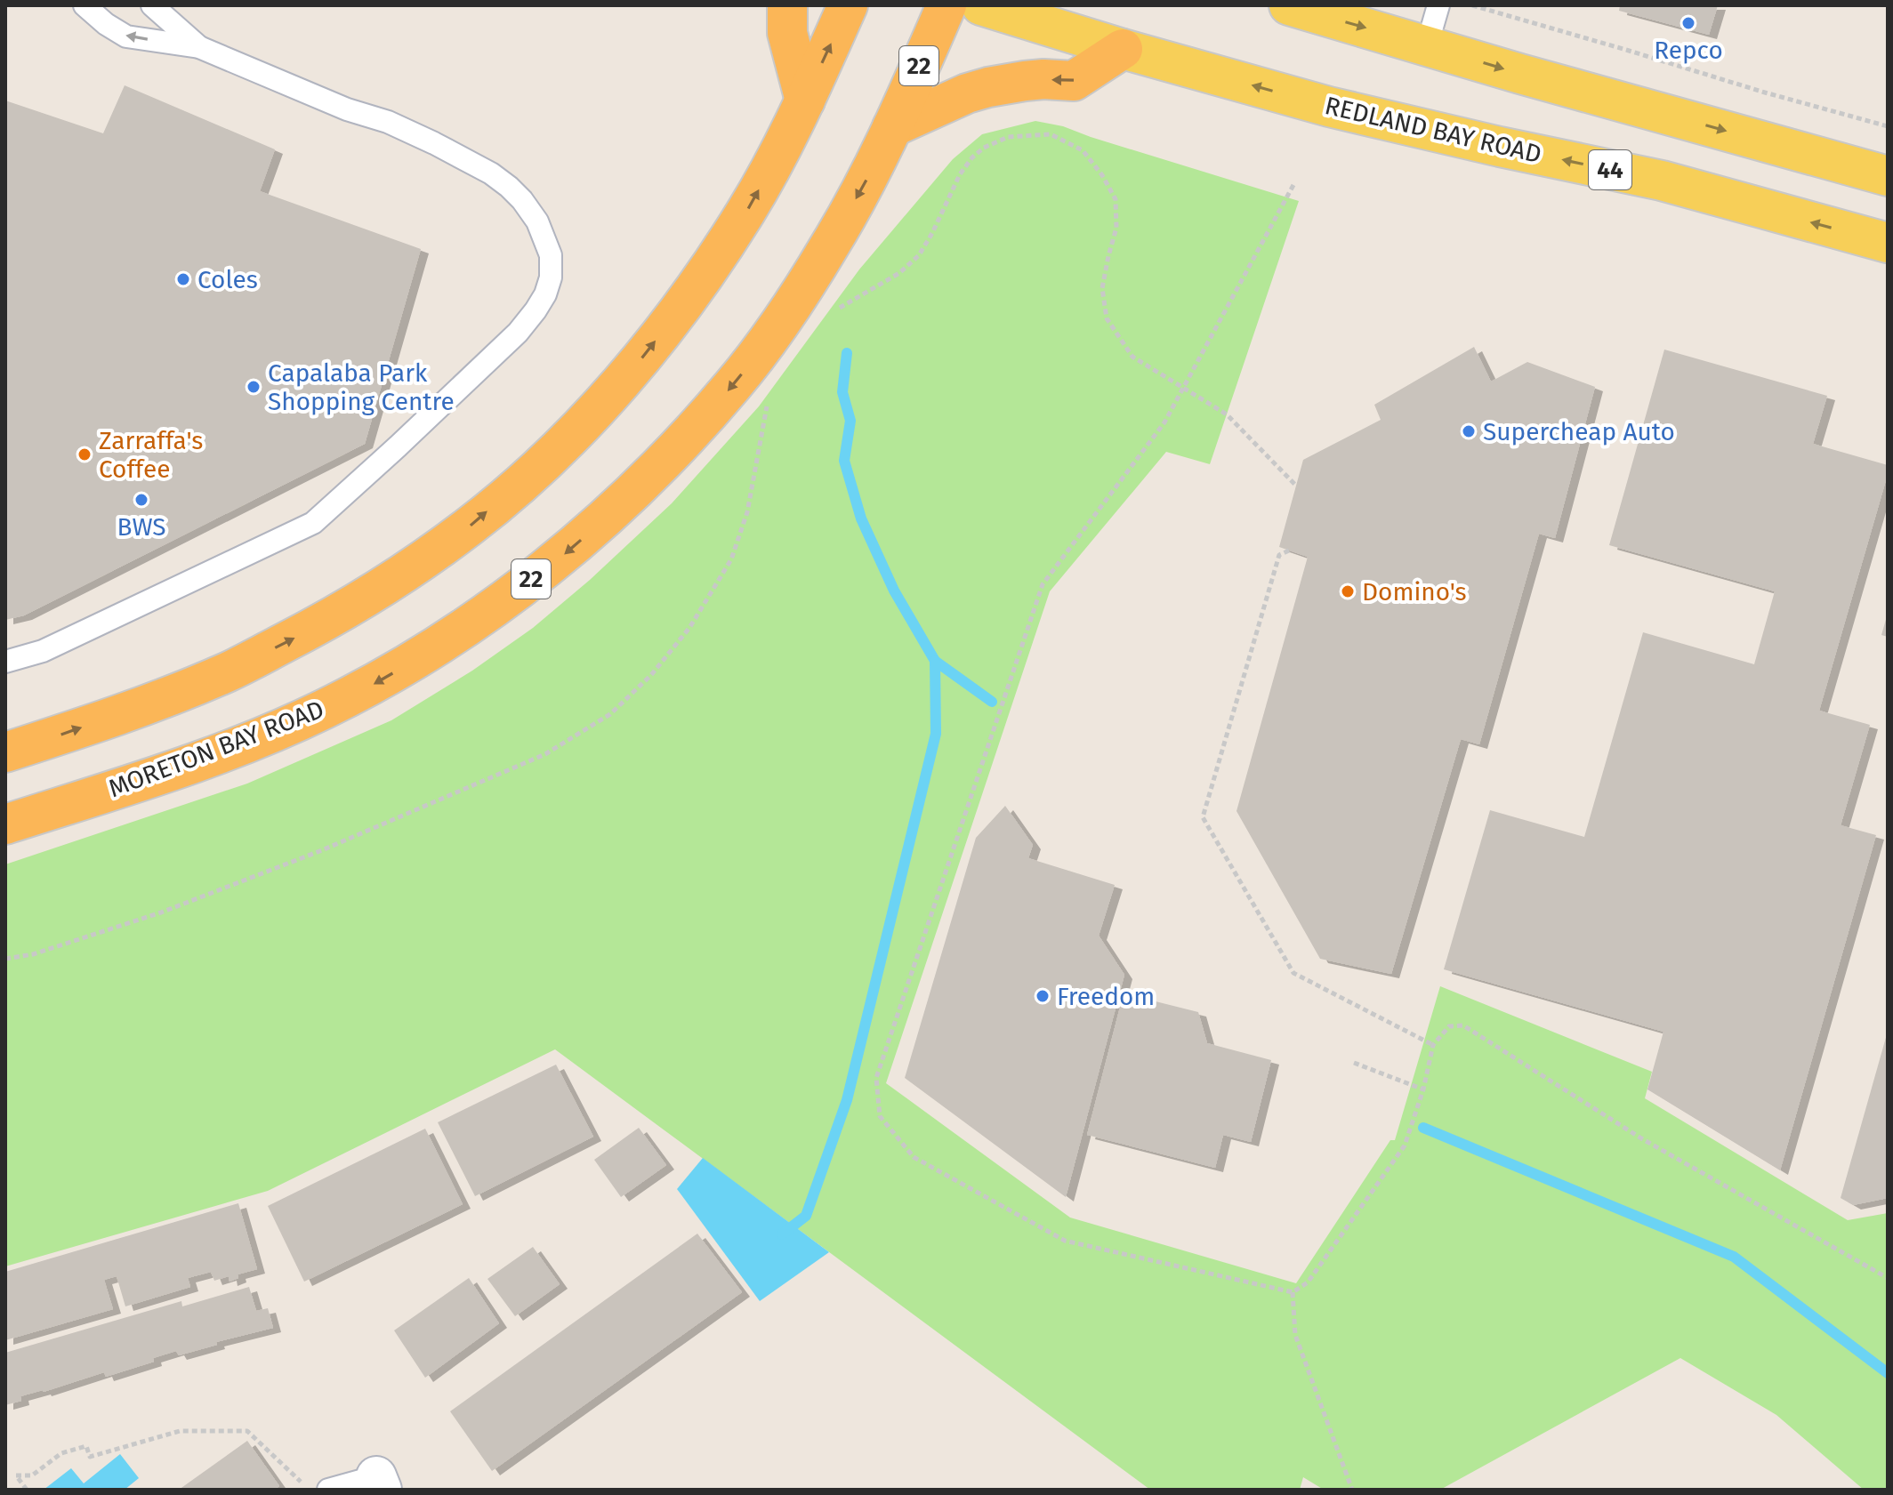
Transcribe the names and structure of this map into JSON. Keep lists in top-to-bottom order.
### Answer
{
  "streets": {
    "highway": ["22", "MORETON BAY ROAD"],
    "main road": ["REDLAND BAY ROAD", "44"]
  },
  "places": [
    "Repco",
    "Coles",
    "Capalaba Park Shopping Centre",
    "Supercheap Auto",
    "Zarraffa's Coffee",
    "BWS",
    "Domino's",
    "Freedom"
  ]
}
